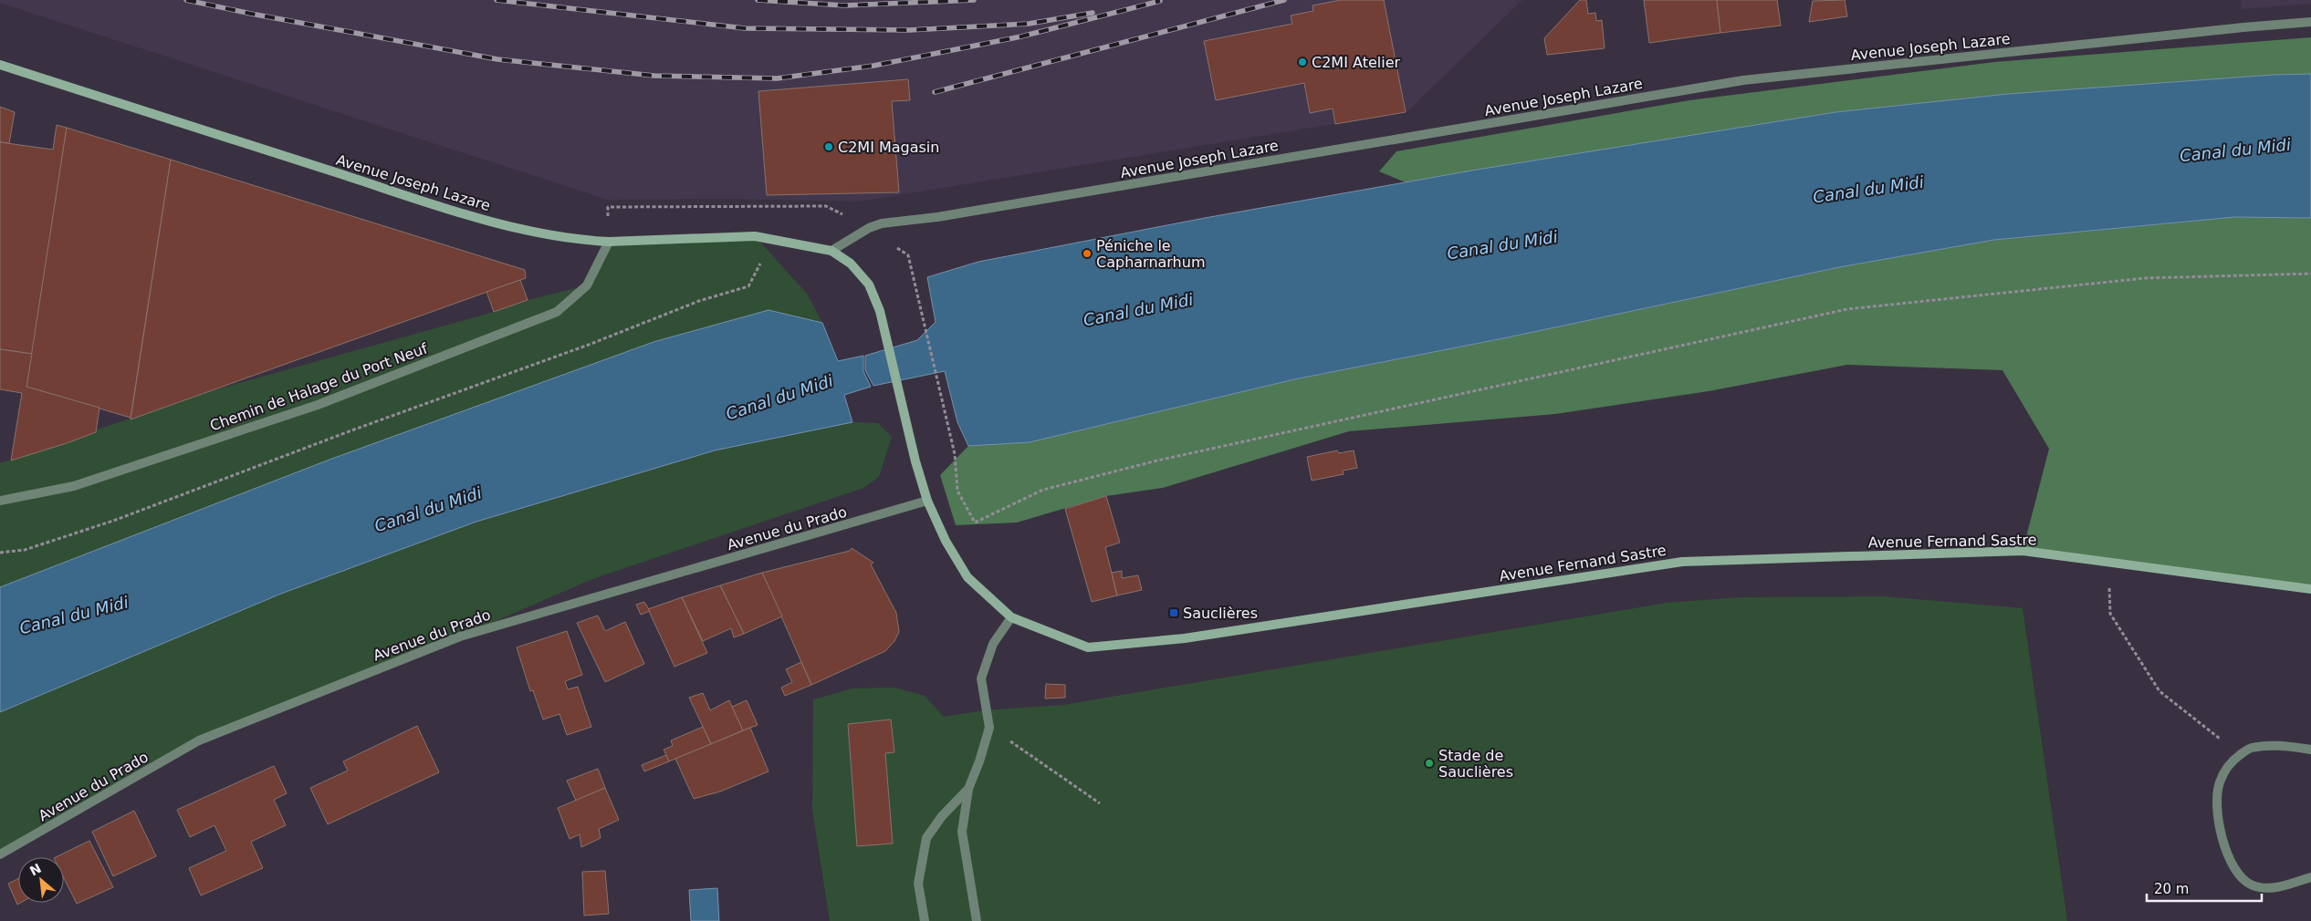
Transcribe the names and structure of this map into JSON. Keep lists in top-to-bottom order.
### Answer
{
  "streets": {
    "main road": ["Avenue Joseph Lazare", "Avenue Fernand Sastre"],
    "street": ["Chemin de Halage du Port Neuf", "Avenue du Prado"]
  },
  "crossings": [
    ["Avenue Joseph Lazare", "Chemin de Halage du Port Neuf"],
    ["Avenue Joseph Lazare", "Avenue Fernand Sastre"],
    ["Avenue du Prado", "Avenue Fernand Sastre"]
  ],
  "water": ["Canal du Midi"],
  "places": {
    "other": [
      "C2MI Atelier",
      "C2MI Magasin",
      "Péniche le Capharnarhum",
      "Stade de Sauclières"
    ],
    "transit": ["Sauclières"]
  },
  "scale_bar": "20 m",
  "north": "top left"
}
